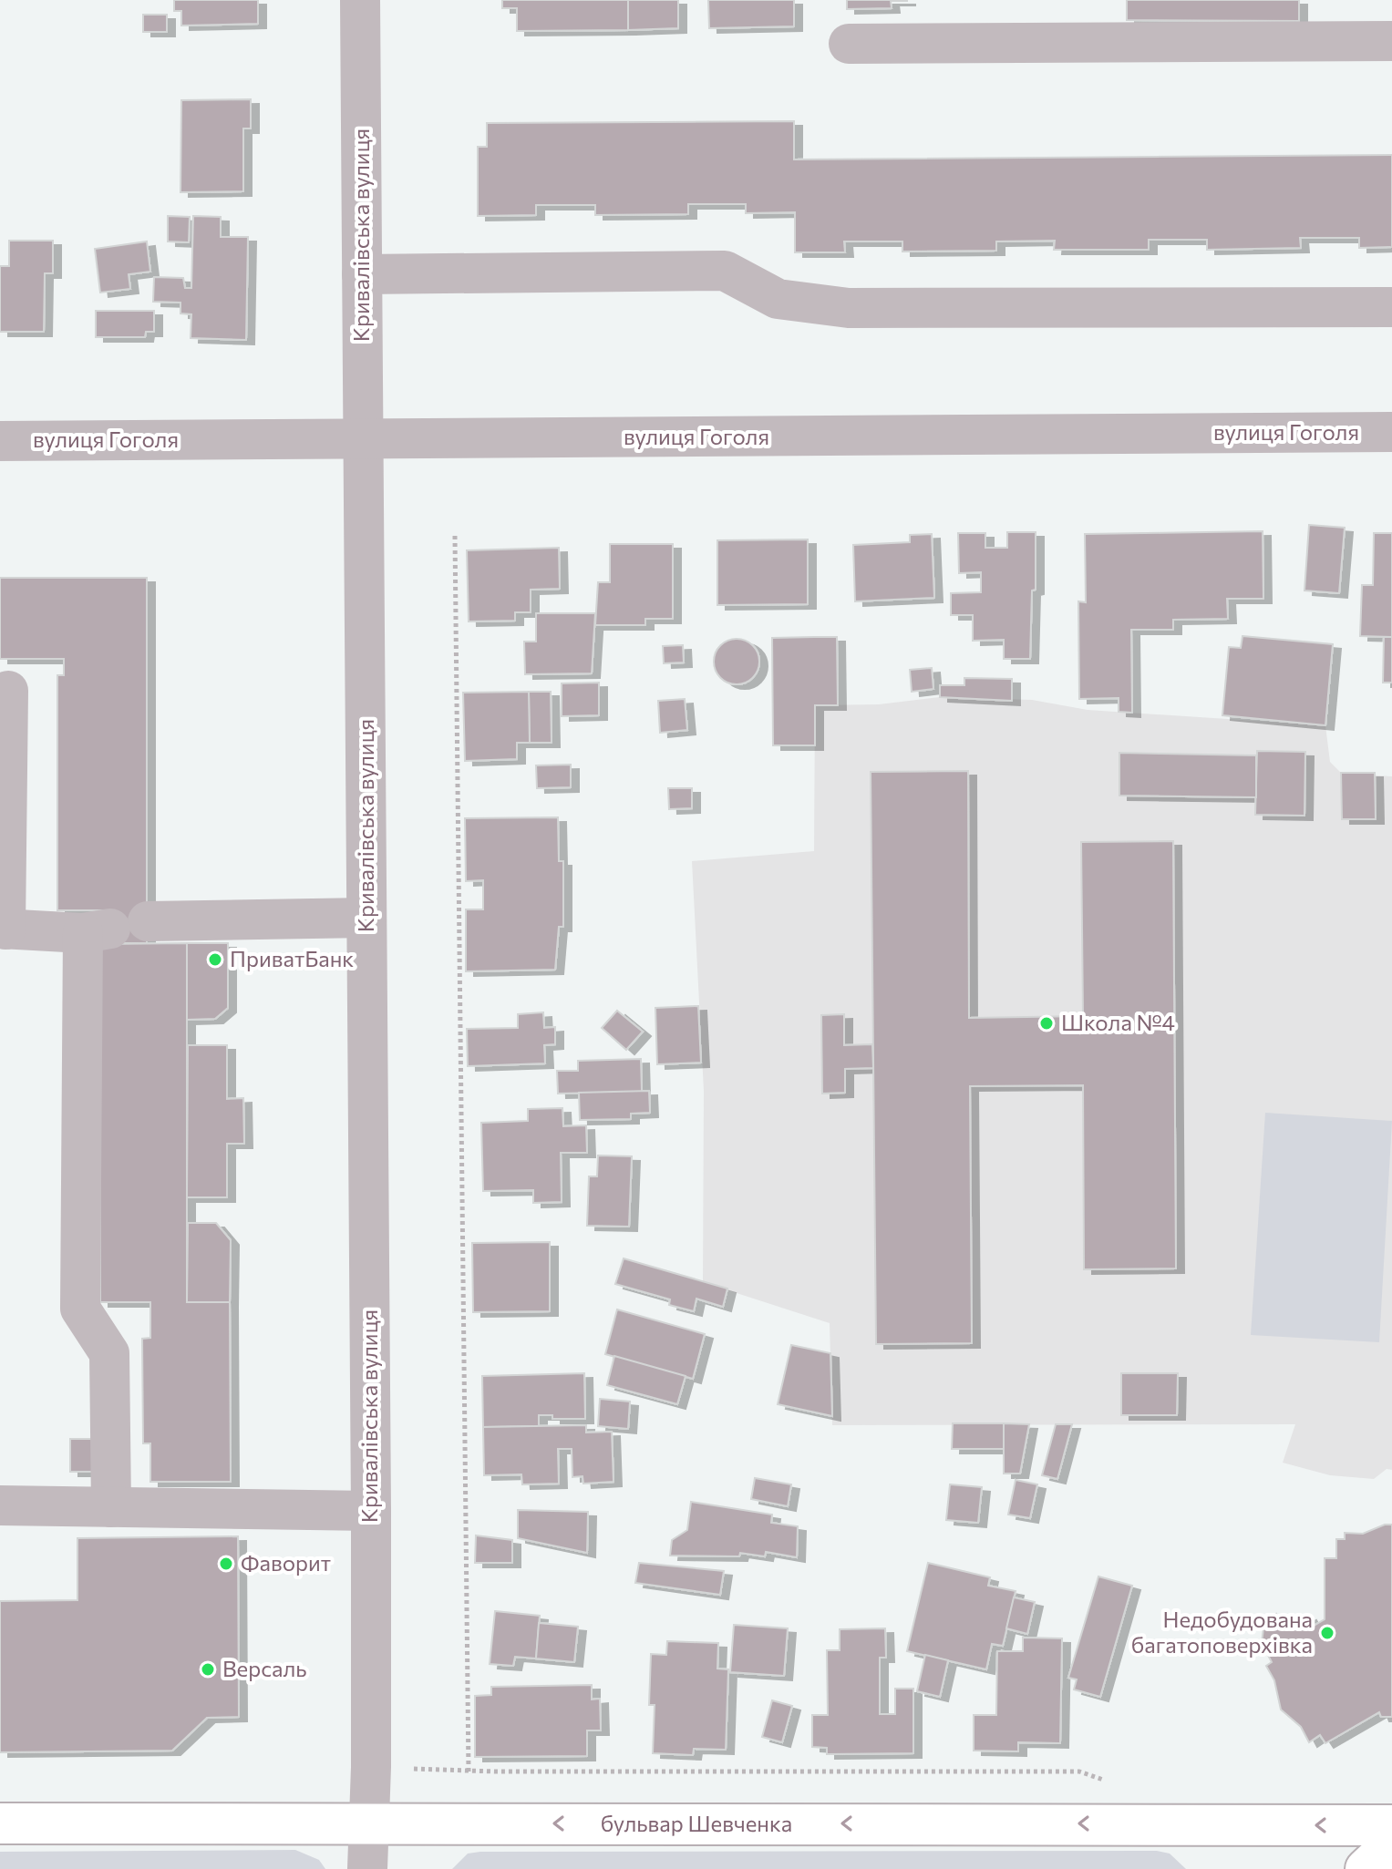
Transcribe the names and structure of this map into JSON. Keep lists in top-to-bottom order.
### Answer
{
  "streets": {
    "main road": ["бульвар Шевченка"],
    "street": ["Кривалівська вулиця", "вулиця Гоголя"]
  },
  "crossings": [
    ["Кривалівська вулиця", "вулиця Гоголя"],
    ["Кривалівська вулиця", "бульвар Шевченка"]
  ],
  "one_way": ["бульвар Шевченка"],
  "places": [
    "ПриватБанк",
    "Школа №4",
    "Фаворит",
    "Недобудована багатоповерхівка",
    "Версаль"
  ]
}
